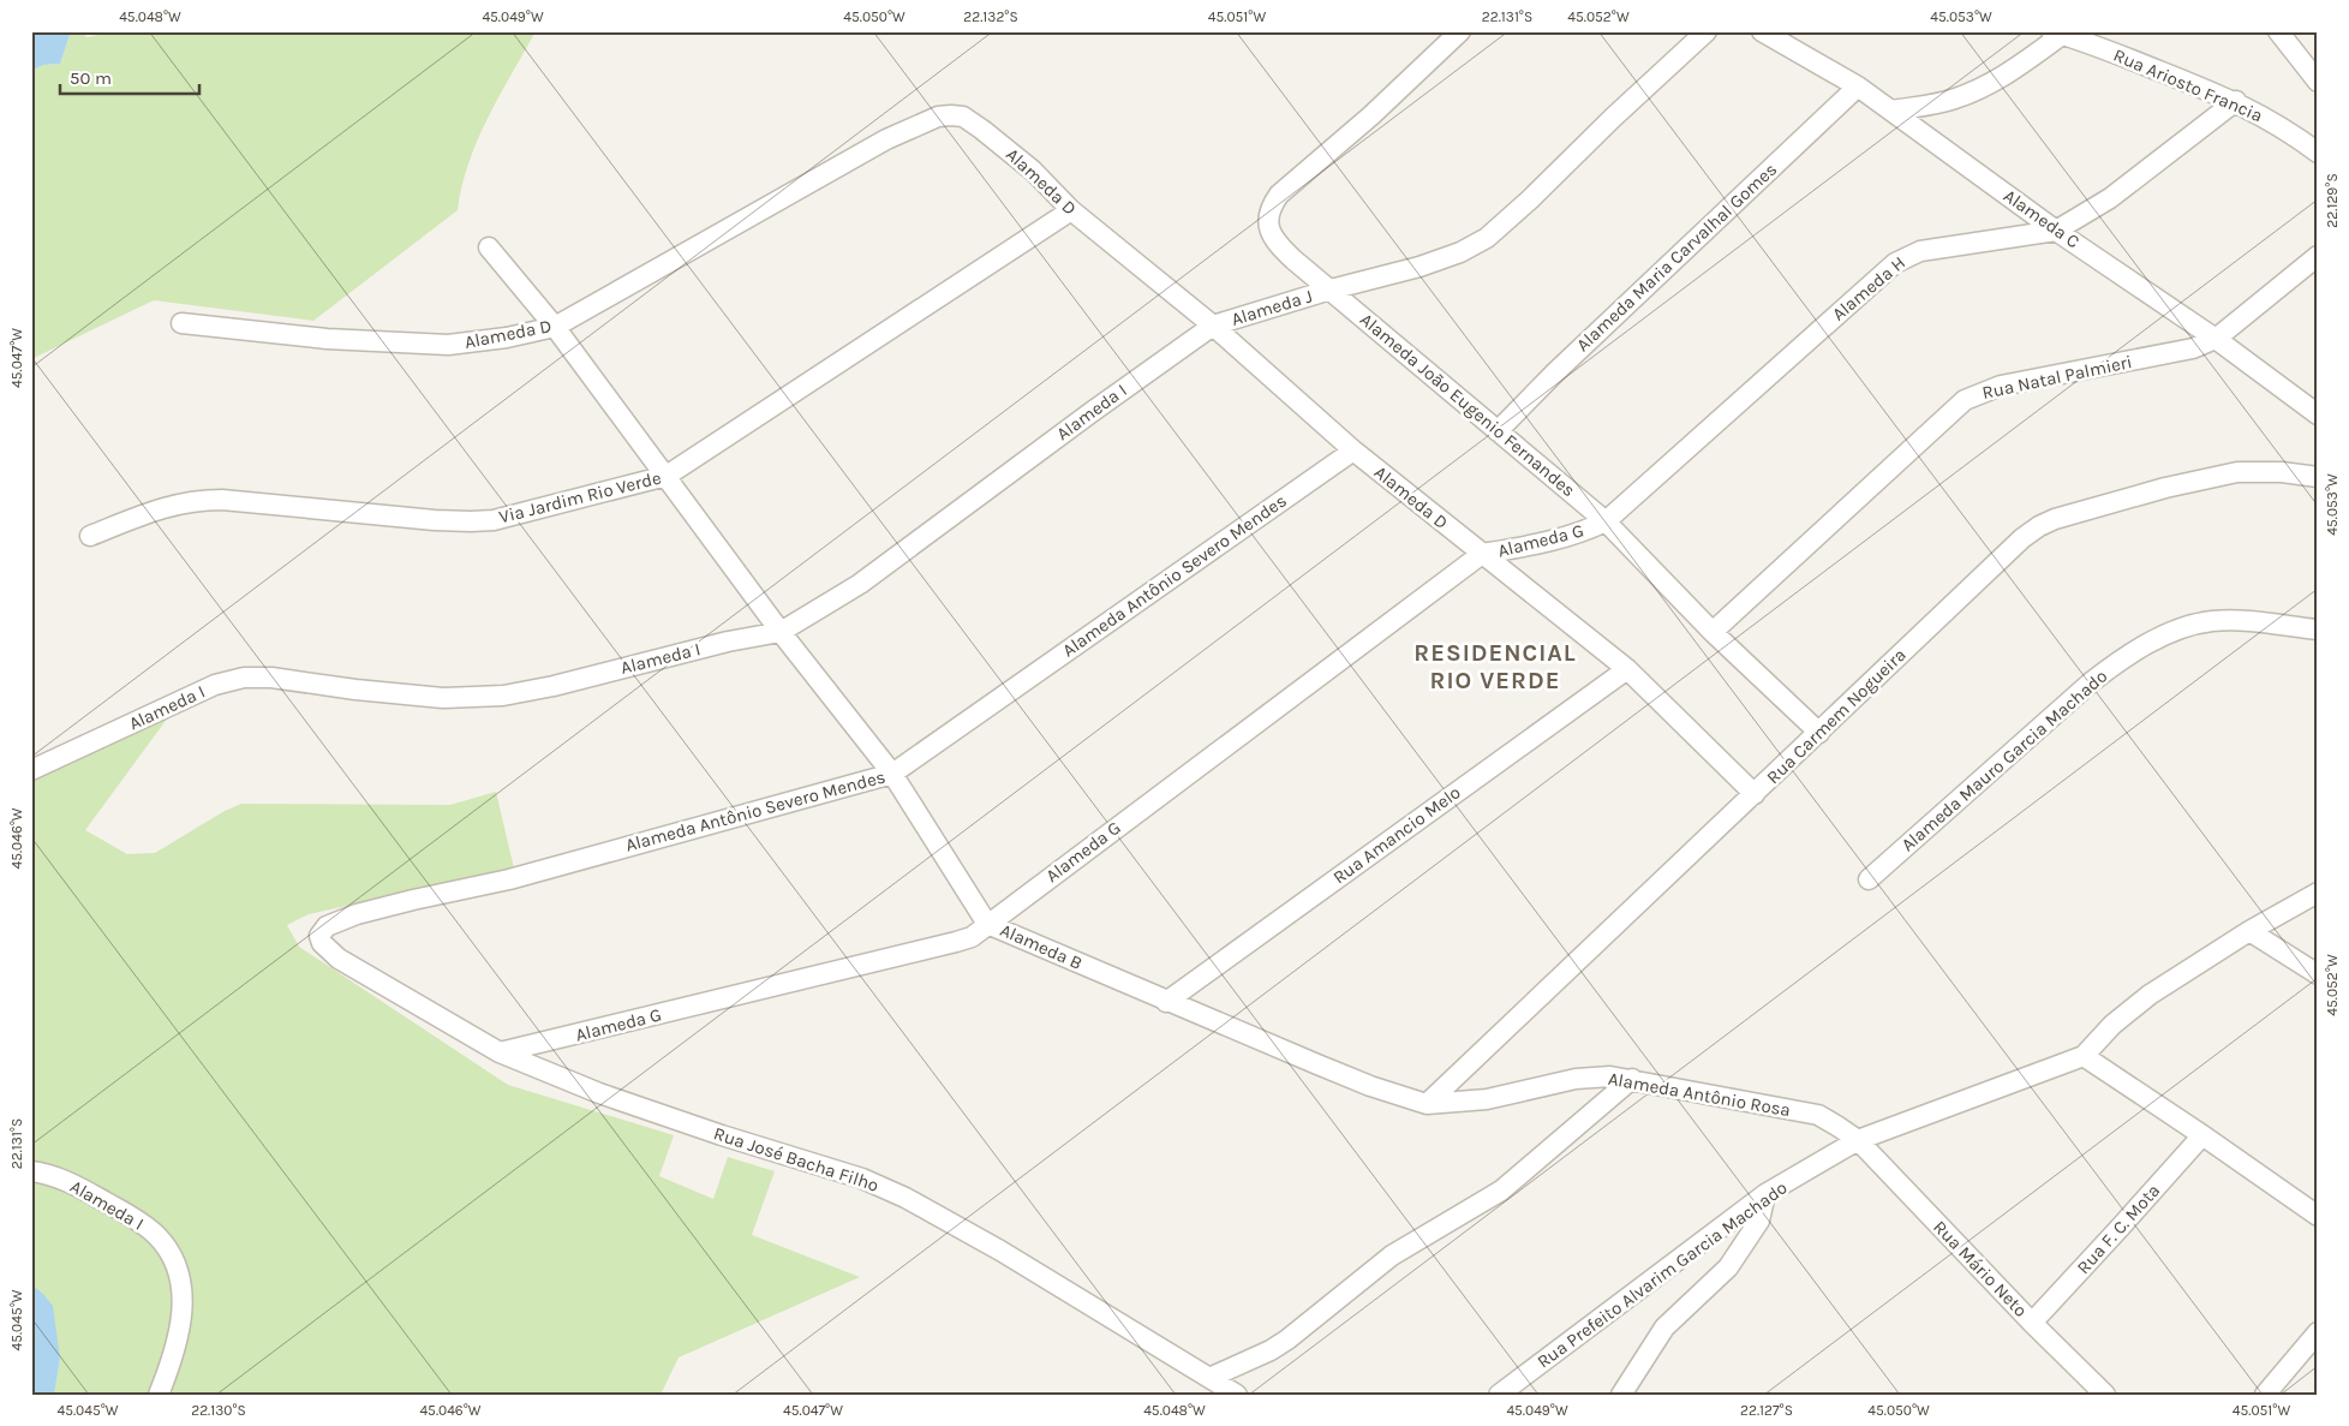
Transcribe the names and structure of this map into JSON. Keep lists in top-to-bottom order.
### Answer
{
  "streets": {
    "street": [
      "Rua Ariosto Francia",
      "Alameda D",
      "Alameda C",
      "Alameda Maria Carvalhal Gomes",
      "Alameda H",
      "Alameda J",
      "Rua Natal Palmieri",
      "Alameda João Eugenio Fernandes",
      "Alameda I",
      "Via Jardim Rio Verde",
      "Alameda G",
      "Alameda Antônio Severo Mendes",
      "Rua Carmem Nogueira",
      "Alameda Mauro Garcia Machado",
      "Rua Amancio Melo",
      "Alameda B",
      "Alameda Antônio Rosa",
      "Rua José Bacha Filho",
      "Rua F. C. Mota",
      "Rua Mário Neto",
      "Rua Prefeito Alvarim Garcia Machado"
    ]
  },
  "crossings": [
    ["Rua Ariosto Francia", "Alameda H"],
    ["Alameda D", "Alameda J"],
    ["Alameda D", "Alameda I"],
    ["Alameda D", "Via Jardim Rio Verde"],
    ["Alameda D", "Alameda G"],
    ["Alameda D", "Alameda Antônio Severo Mendes"],
    ["Alameda D", "Rua Carmem Nogueira"],
    ["Alameda D", "Rua Amancio Melo"],
    ["Alameda D", "Alameda B"],
    ["Alameda C", "Alameda Maria Carvalhal Gomes"],
    ["Alameda C", "Alameda H"],
    ["Alameda C", "Rua Natal Palmieri"],
    ["Alameda Maria Carvalhal Gomes", "Alameda João Eugenio Fernandes"],
    ["Alameda H", "Alameda João Eugenio Fernandes"],
    ["Alameda H", "Alameda G"],
    ["Alameda J", "Alameda João Eugenio Fernandes"],
    ["Alameda J", "Alameda I"],
    ["Rua Natal Palmieri", "Alameda João Eugenio Fernandes"],
    ["Alameda João Eugenio Fernandes", "Alameda G"],
    ["Alameda João Eugenio Fernandes", "Rua Carmem Nogueira"],
    ["Alameda I", "Alameda B"],
    ["Via Jardim Rio Verde", "Alameda B"],
    ["Alameda G", "Alameda B"],
    ["Alameda G", "Rua José Bacha Filho"],
    ["Alameda Antônio Severo Mendes", "Alameda B"],
    ["Alameda Antônio Severo Mendes", "Rua José Bacha Filho"],
    ["Rua Carmem Nogueira", "Alameda B"],
    ["Rua Carmem Nogueira", "Alameda Antônio Rosa"],
    ["Rua Amancio Melo", "Alameda B"],
    ["Alameda B", "Alameda Antônio Rosa"],
    ["Alameda Antônio Rosa", "Rua Mário Neto"],
    ["Alameda Antônio Rosa", "Rua Prefeito Alvarim Garcia Machado"],
    ["Rua F. C. Mota", "Rua Mário Neto"],
    ["Rua Mário Neto", "Rua Prefeito Alvarim Garcia Machado"]
  ],
  "districts": ["RESIDENCIAL RIO VERDE"],
  "scale_bar": "50 m",
  "coordinates": [
    "45.048°W",
    "45.049°W",
    "45.050°W",
    "22.132°S",
    "45.051°W",
    "22.131°S",
    "45.052°W",
    "45.053°W",
    "22.129°S",
    "45.047°W",
    "45.046°W",
    "45.045°W",
    "22.130°S",
    "22.127°S"
  ]
}
